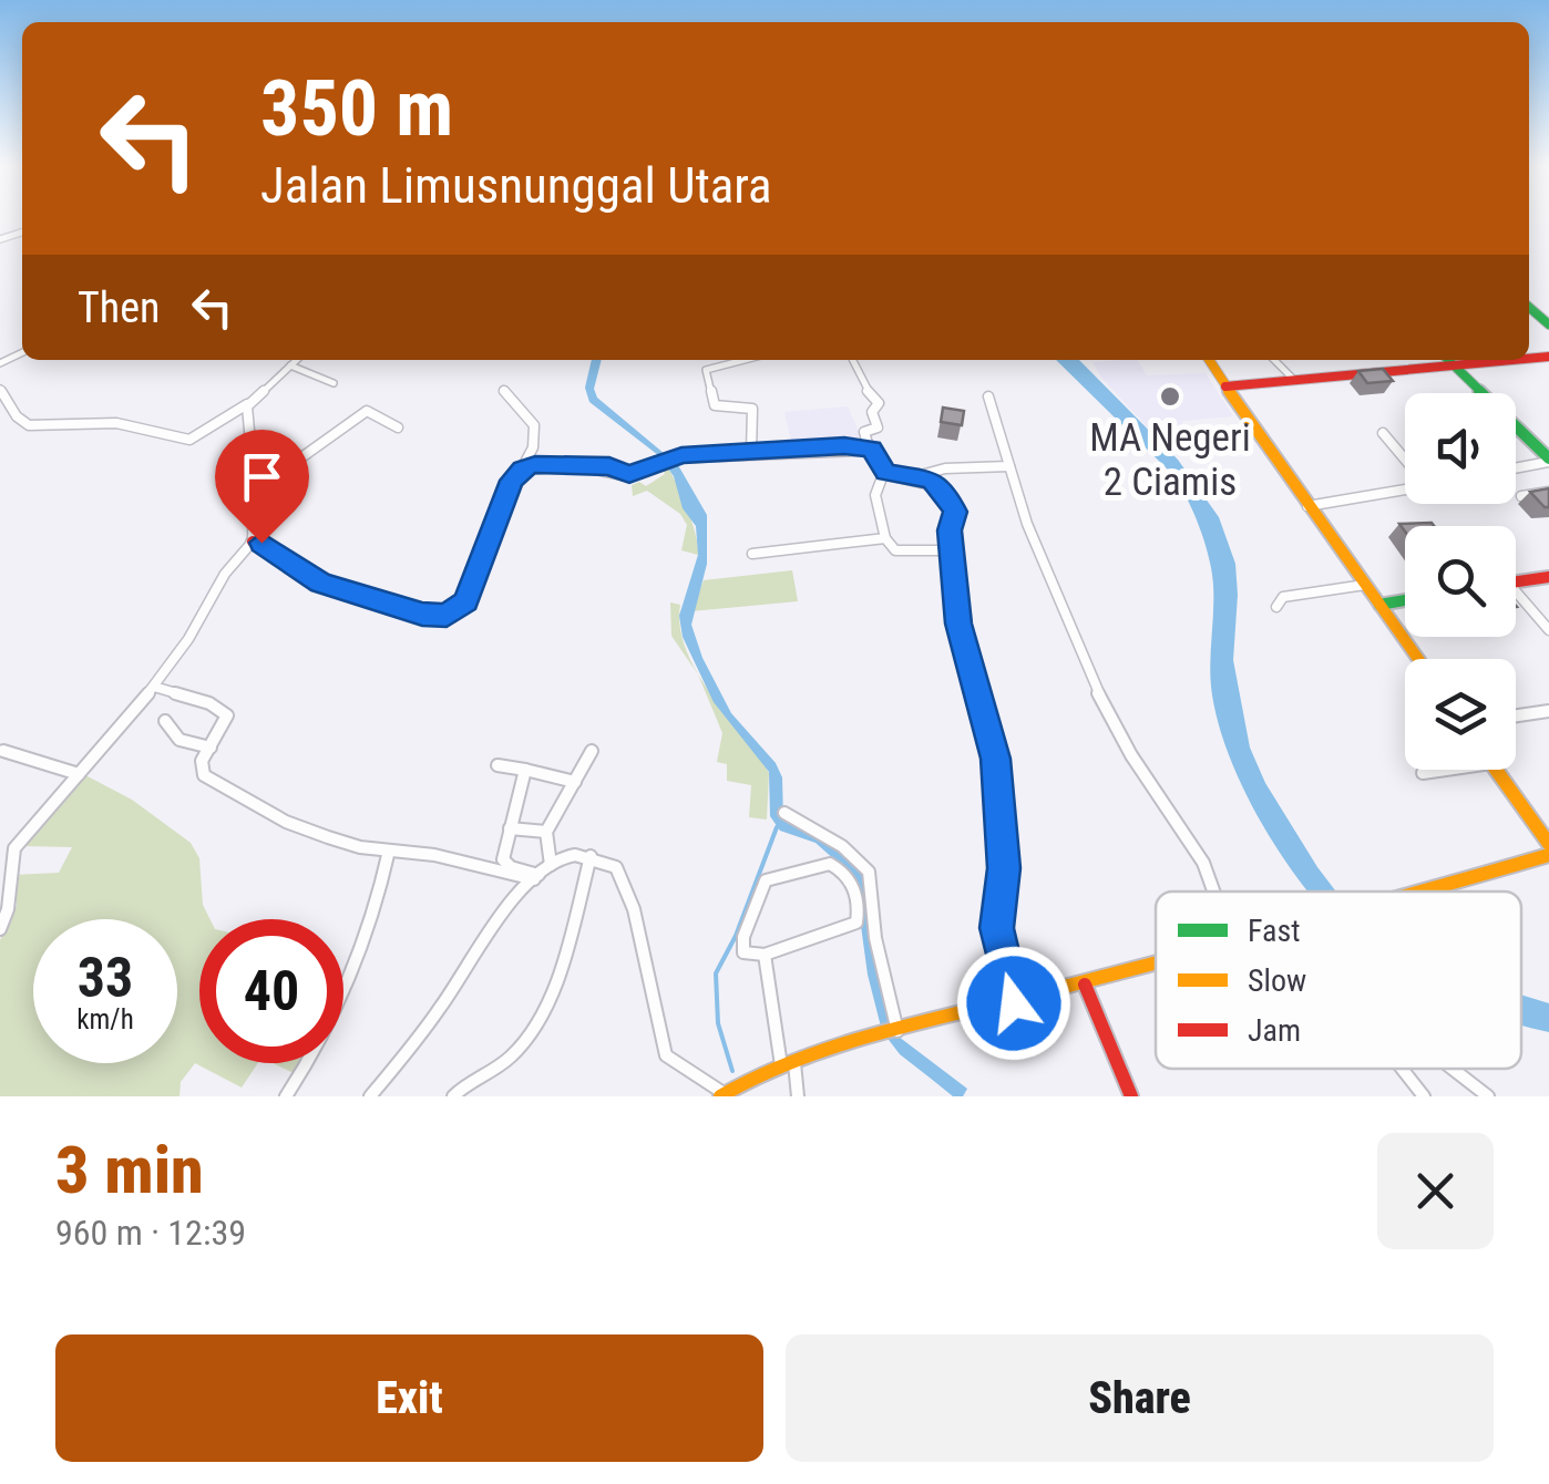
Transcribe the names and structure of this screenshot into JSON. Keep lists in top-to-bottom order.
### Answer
{
  "places": ["MA Negeri 2 Ciamis"],
  "legend": ["Fast", "Slow", "Jam"],
  "page": {
    "turn": ["350 m", "Jalan Limusnunggal Utara"],
    "then": "Then",
    "speed": "33 km/h",
    "limit": "40",
    "heading": ["3 min", "960 m · 12:39"],
    "buttons": ["Exit", "Share"]
  }
}
